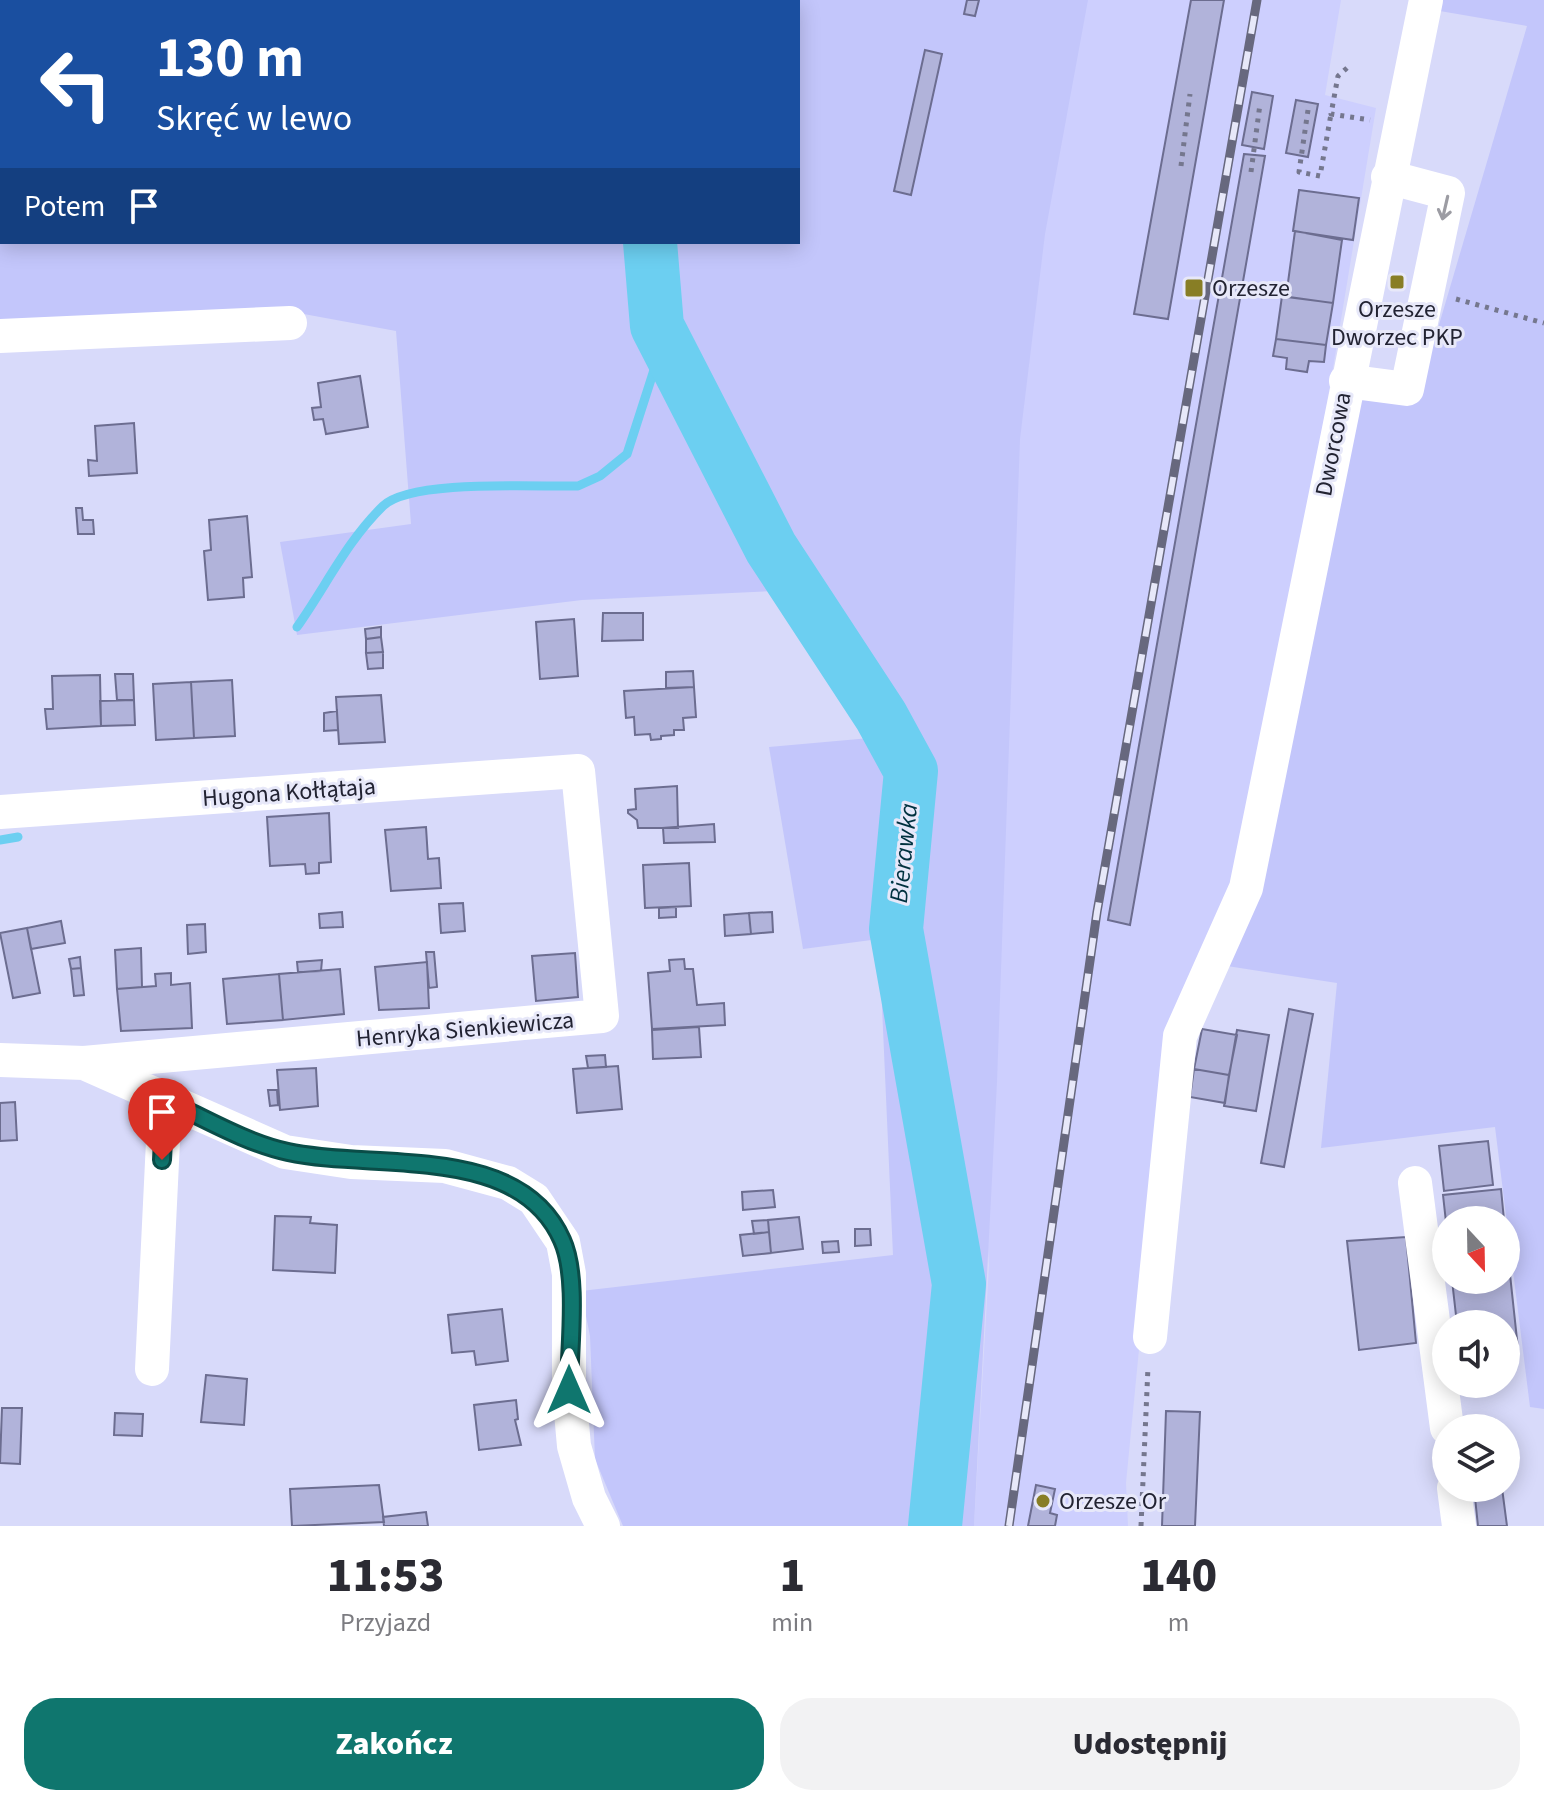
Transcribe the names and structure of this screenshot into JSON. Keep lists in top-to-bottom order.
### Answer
{
  "streets": {
    "street": ["Dworcowa", "Hugona Kołłątaja", "Henryka Sienkiewicza"]
  },
  "crossings": [
    ["Hugona Kołłątaja", "Henryka Sienkiewicza"]
  ],
  "water": ["Bierawka"],
  "places": {
    "transit": ["Orzesze Dworzec PKP", "Orzesze"],
    "other": ["Orzesze Or"]
  },
  "north": "bottom",
  "page": {
    "turn": ["130 m", "Skręć w lewo"],
    "then": "Potem",
    "eta": [
      "11:53",
      "Przyjazd",
      "1",
      "min",
      "140",
      "m"
    ],
    "buttons": ["Zakończ", "Udostępnij"]
  }
}
